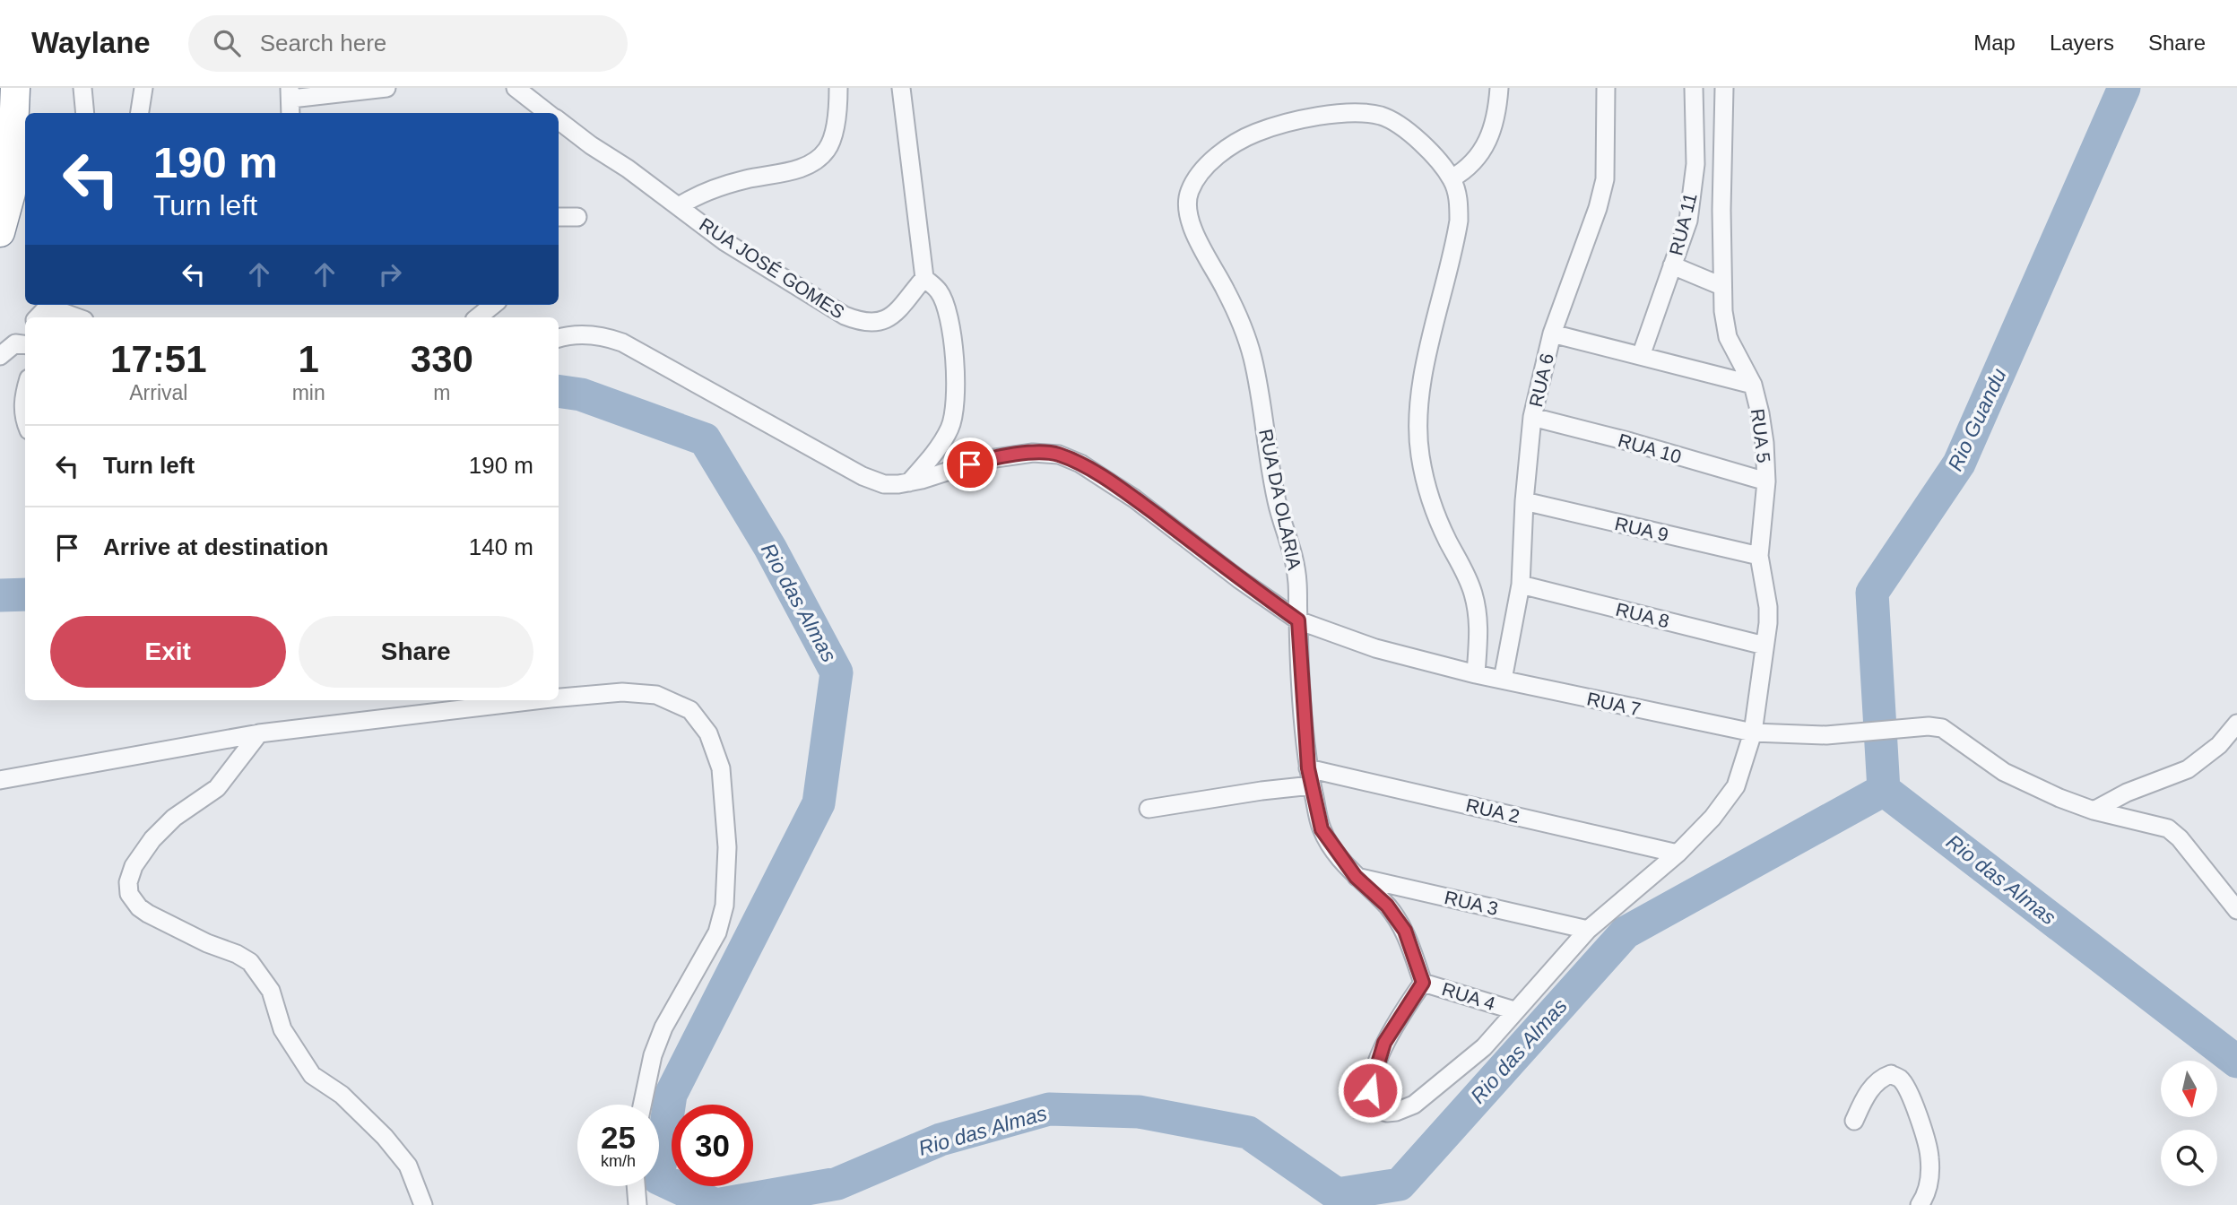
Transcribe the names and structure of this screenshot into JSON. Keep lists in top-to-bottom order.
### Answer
{
  "streets": {
    "street": [
      "RUA 11",
      "RUA JOSÉ GOMES",
      "RUA 6",
      "RUA 5",
      "RUA 10",
      "RUA DA OLARIA",
      "RUA 9",
      "RUA 8",
      "RUA 7",
      "RUA 2",
      "RUA 3",
      "RUA 4"
    ]
  },
  "crossings": [
    ["RUA 6", "RUA 10"],
    ["RUA 6", "RUA 9"],
    ["RUA 6", "RUA 8"],
    ["RUA 6", "RUA 7"],
    ["RUA 5", "RUA 10"],
    ["RUA 5", "RUA DA OLARIA"],
    ["RUA 5", "RUA 9"],
    ["RUA 5", "RUA 8"],
    ["RUA 5", "RUA 7"],
    ["RUA 5", "RUA 2"],
    ["RUA 5", "RUA 3"],
    ["RUA 5", "RUA 4"],
    ["RUA DA OLARIA", "RUA 7"],
    ["RUA DA OLARIA", "RUA 2"],
    ["RUA DA OLARIA", "RUA 3"],
    ["RUA DA OLARIA", "RUA 4"]
  ],
  "water": ["Rio Guandu", "Rio das Almas"],
  "north": "bottom",
  "page": {
    "header": "Waylane",
    "search": "Search here",
    "nav": ["Map", "Layers", "Share"],
    "turn": ["190 m", "Turn left"],
    "eta": [
      "17:51",
      "Arrival",
      "1",
      "min",
      "330",
      "m"
    ],
    "list": [
      {
        "name": "Turn left",
        "value": "190 m"
      },
      {
        "name": "Arrive at destination",
        "value": "140 m"
      }
    ],
    "buttons": ["Exit", "Share"],
    "speed": "25 km/h",
    "limit": "30"
  }
}
